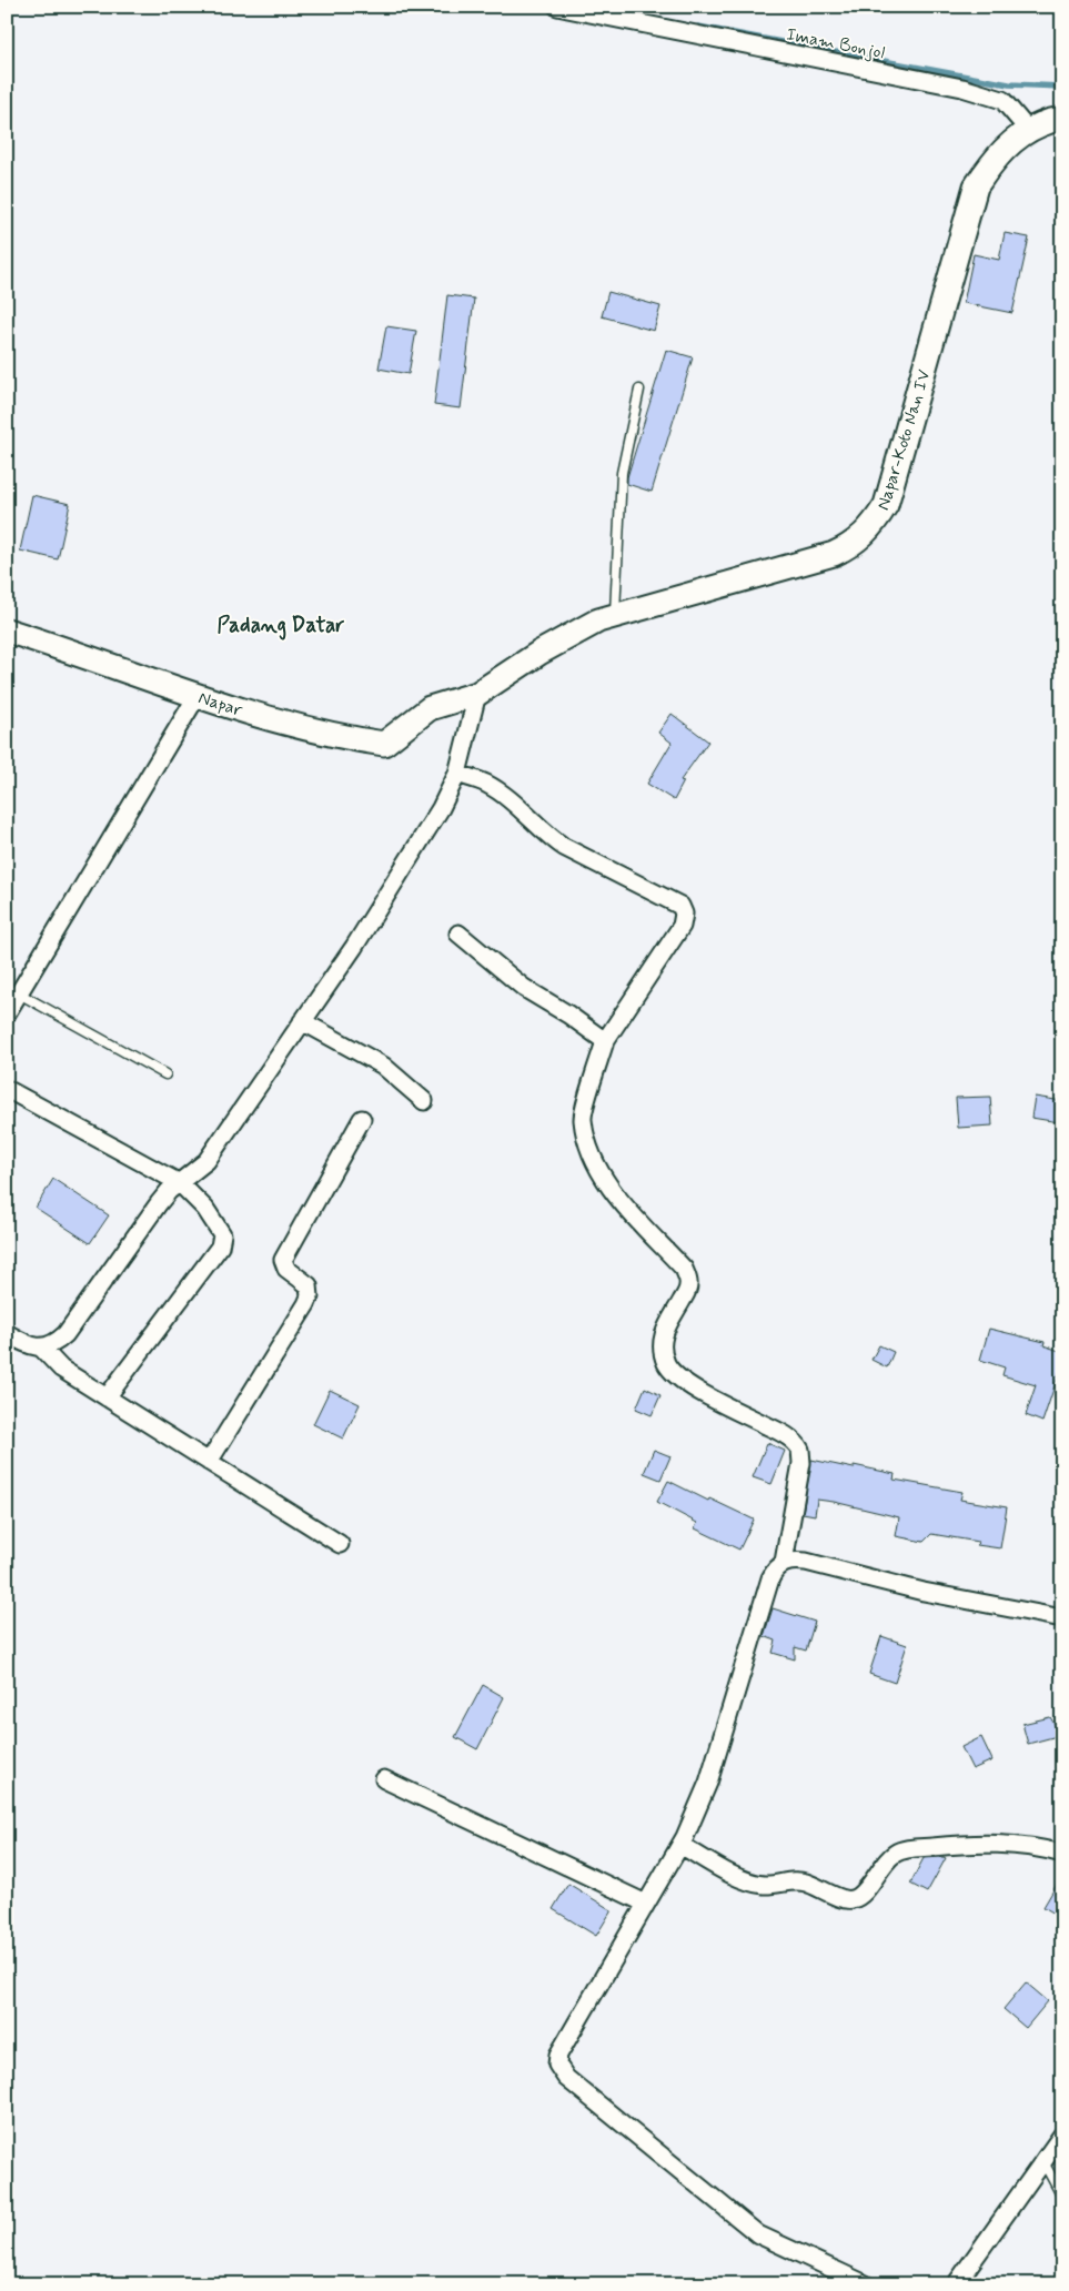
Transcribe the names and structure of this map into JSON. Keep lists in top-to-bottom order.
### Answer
{
  "streets": {
    "street": ["Imam Bonjol", "Napar-Koto Nan IV", "Napar"]
  },
  "crossings": [
    ["Imam Bonjol", "Napar-Koto Nan IV"],
    ["Napar-Koto Nan IV", "Napar"]
  ],
  "districts": ["Padang Datar"]
}
